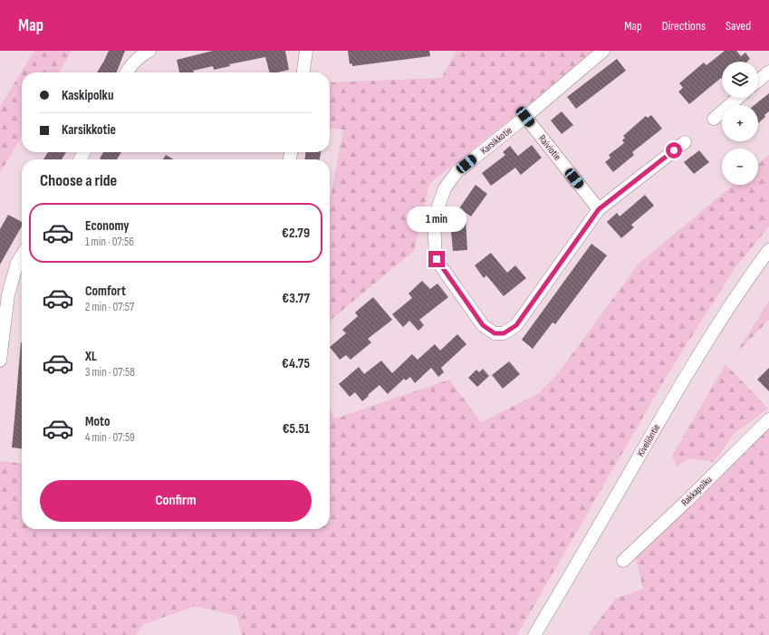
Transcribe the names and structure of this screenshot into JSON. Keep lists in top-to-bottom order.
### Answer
{
  "streets": {
    "street": [
      "Karsikkotie",
      "Raiviotie",
      "Kiveliöntie",
      "Rakkapolku"
    ]
  },
  "crossings": [
    ["Karsikkotie", "Raiviotie"]
  ],
  "page": {
    "header": "Map",
    "nav": ["Map", "Directions", "Saved"],
    "map_buttons": ["+", "−"],
    "banner": ["Kaskipolku", "Karsikkotie"],
    "heading": "Choose a ride",
    "list": [
      {
        "name": "Economy",
        "note": "1 min · 07:56",
        "value": "€2.79"
      },
      {
        "name": "Comfort",
        "note": "2 min · 07:57",
        "value": "€3.77"
      },
      {
        "name": "XL",
        "note": "3 min · 07:58",
        "value": "€4.75"
      },
      {
        "name": "Moto",
        "note": "4 min · 07:59",
        "value": "€5.51"
      }
    ],
    "bubble": "1 min",
    "buttons": "Confirm"
  }
}
